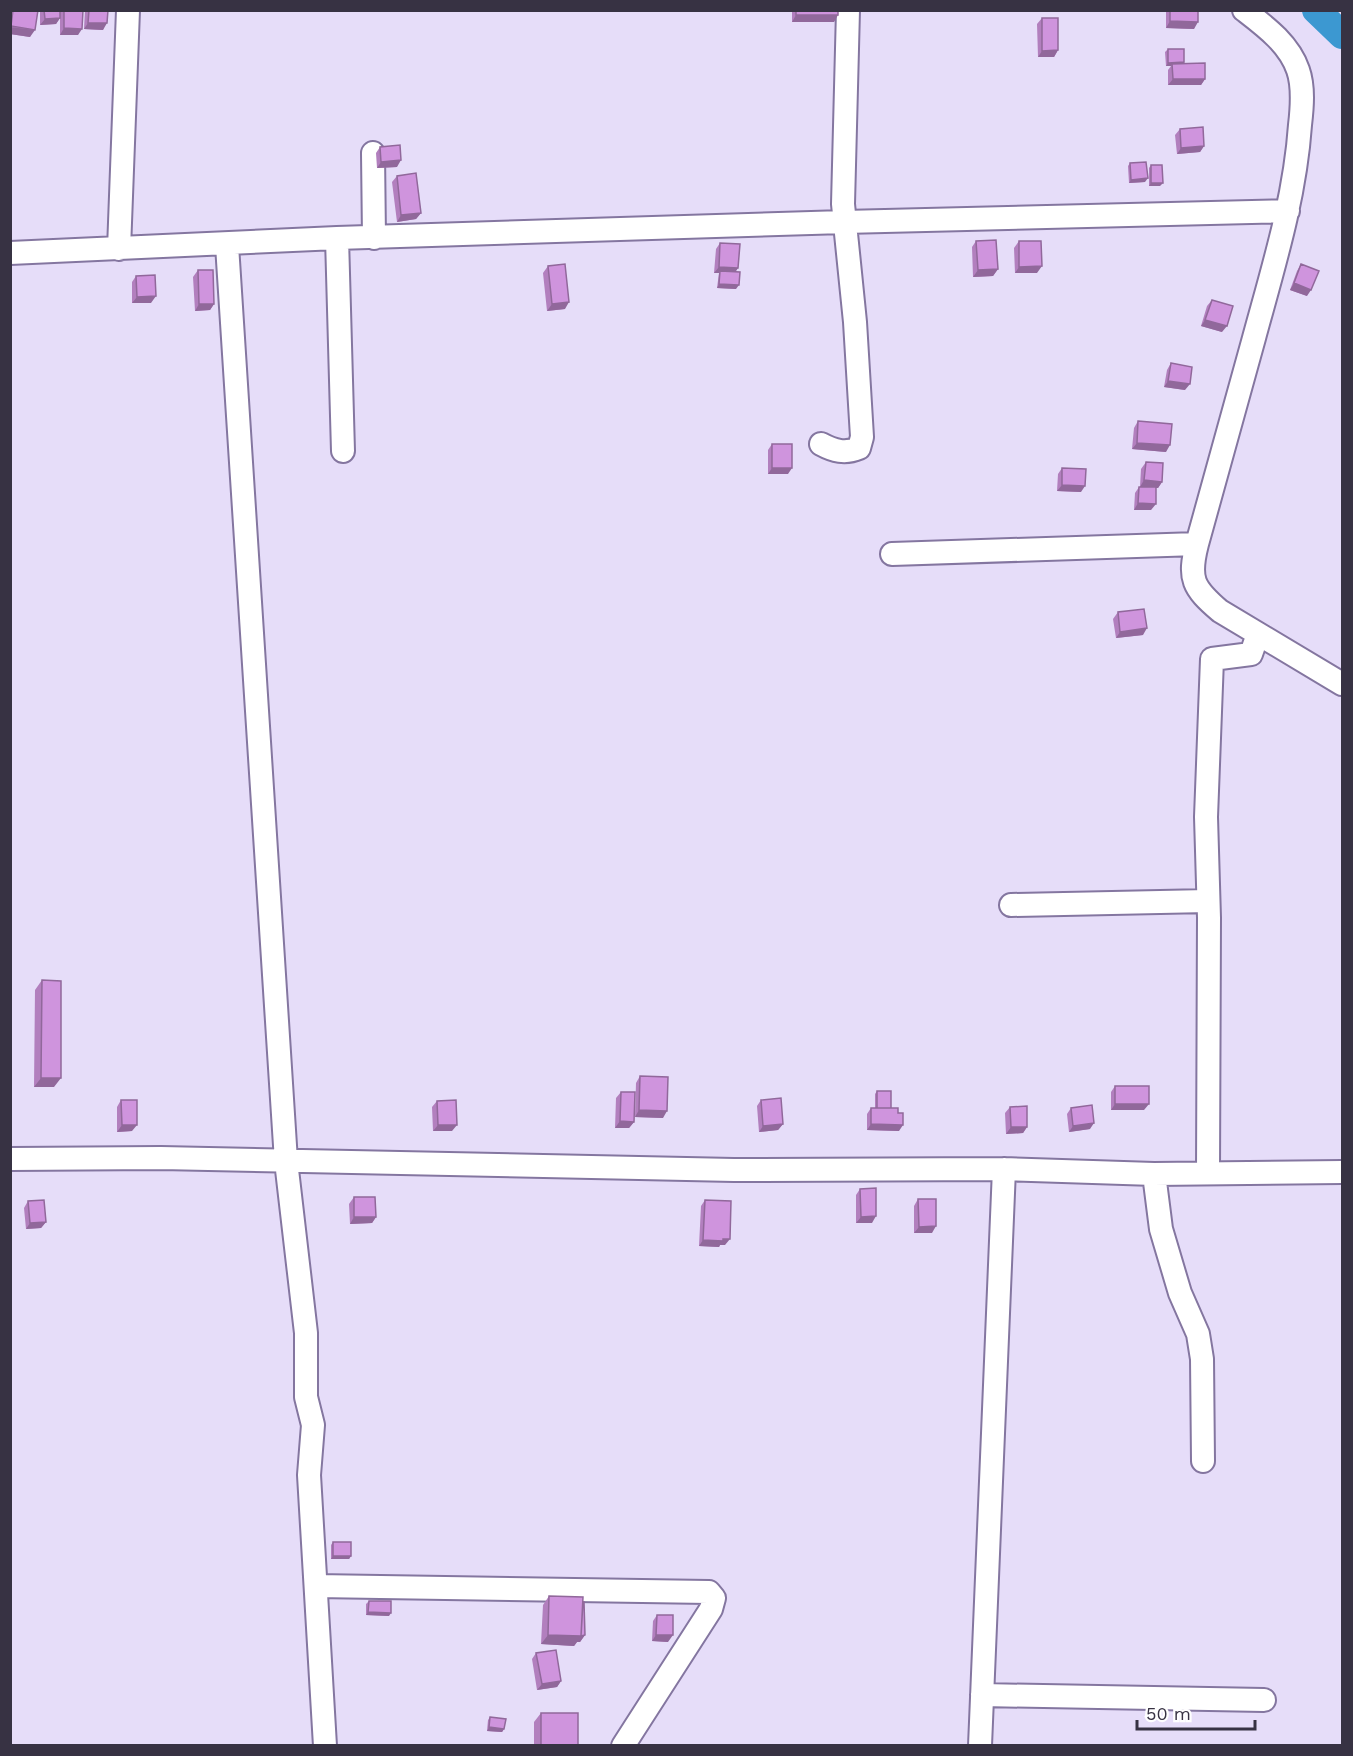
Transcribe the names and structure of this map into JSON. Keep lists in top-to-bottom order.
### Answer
{
  "scale_bar": "50 m"
}
